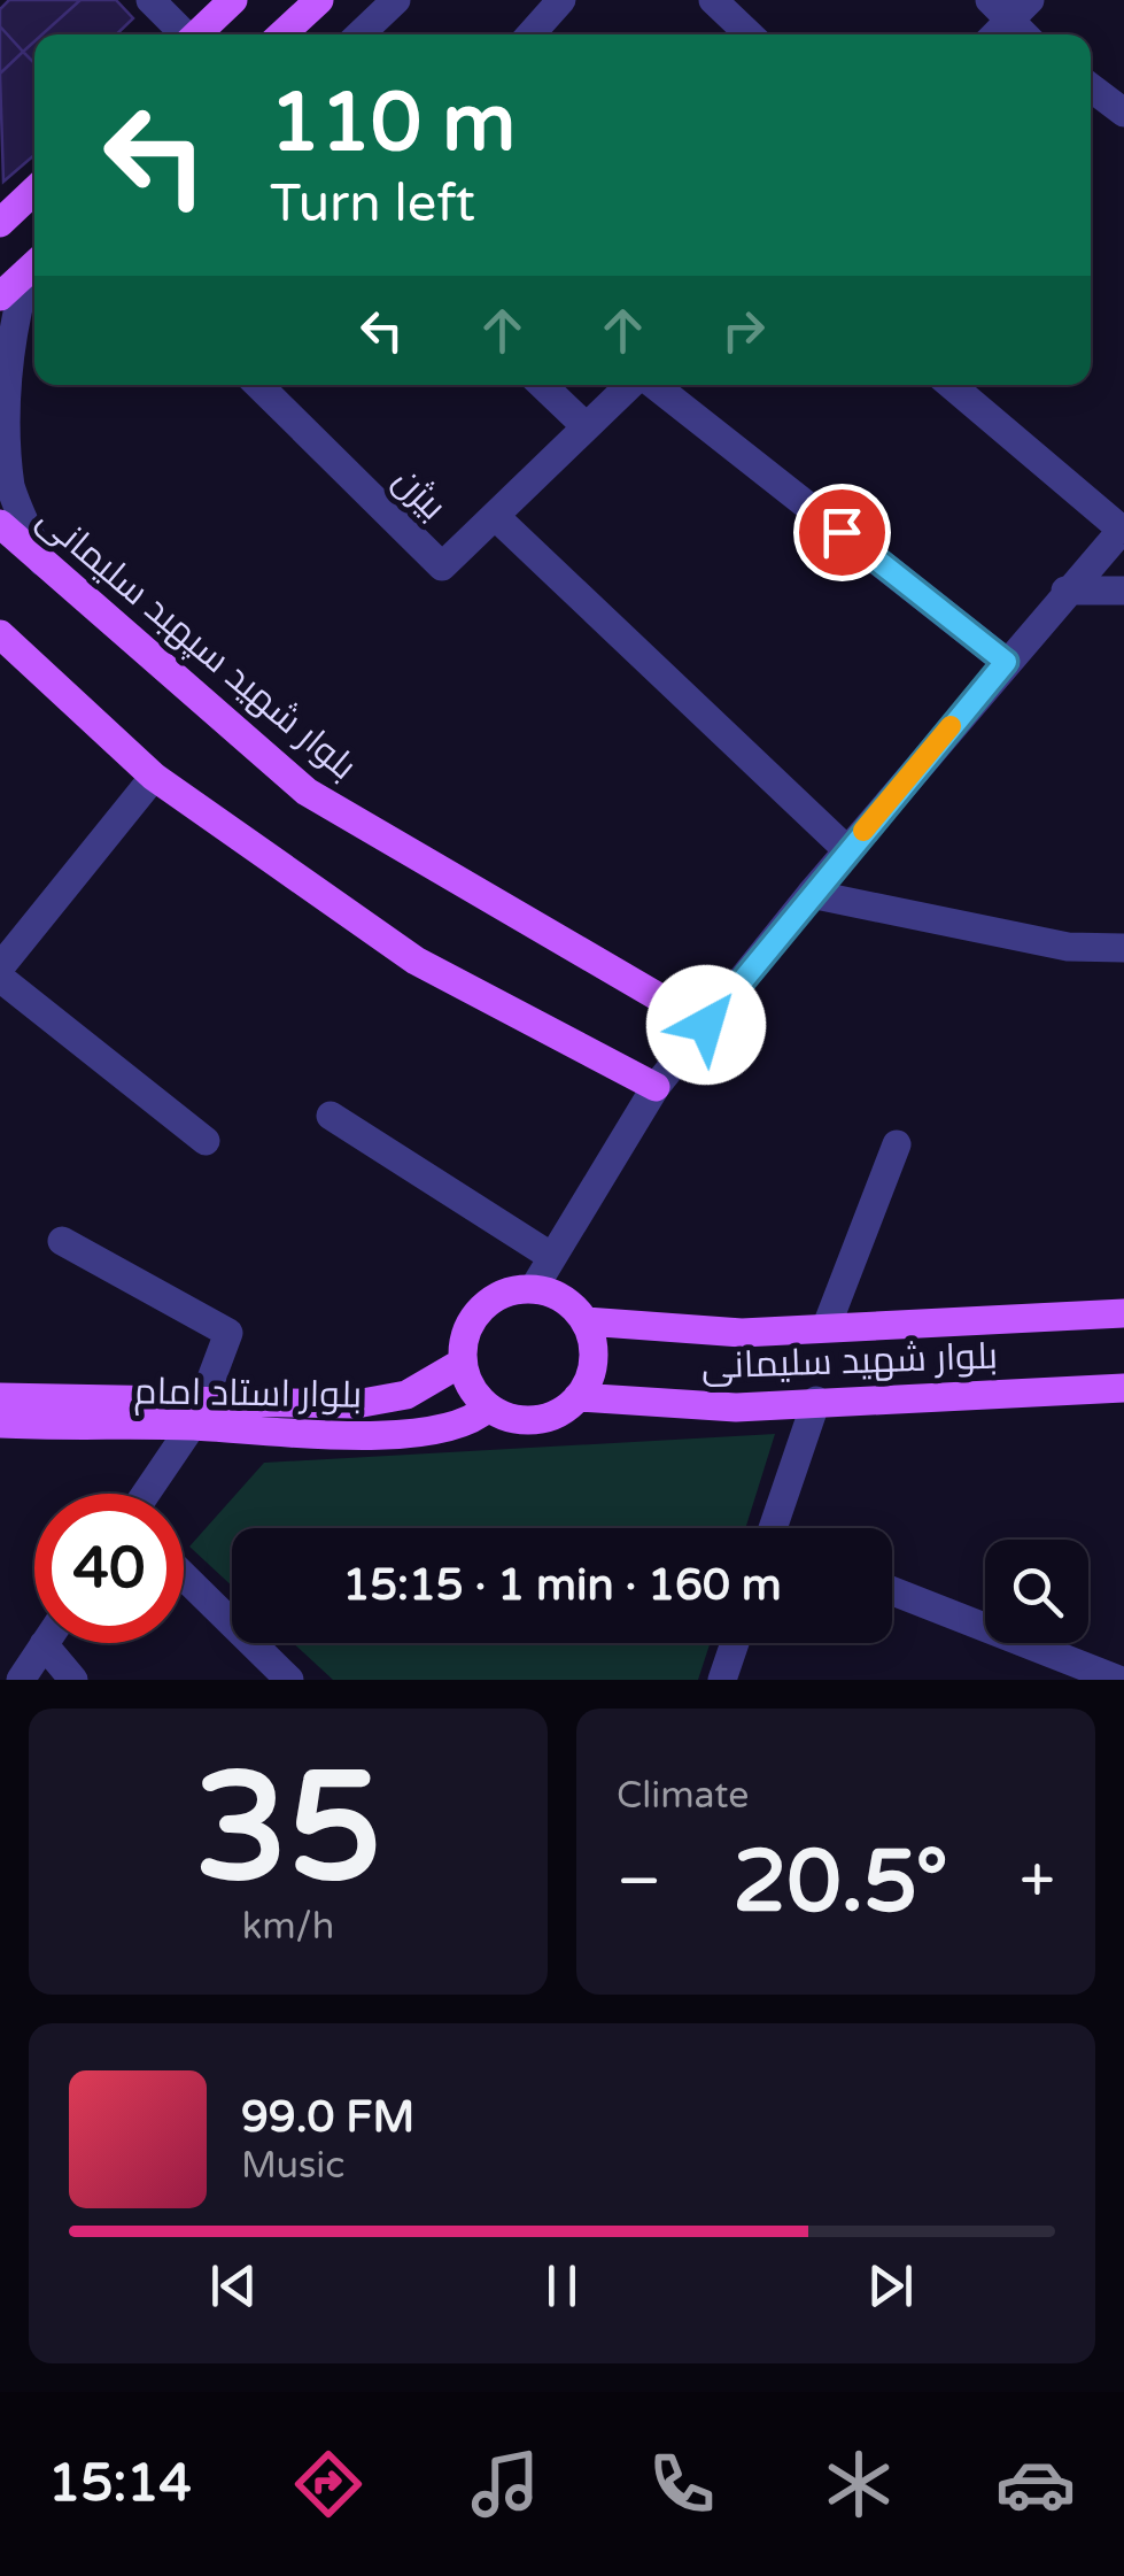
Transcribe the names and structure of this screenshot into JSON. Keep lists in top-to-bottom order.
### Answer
{
  "streets": {
    "main road": ["بلوار شهید سپهبد سلیمانی", "بلوار شهید سلیمانی", "بلوار استاد امام"],
    "street": ["بیژن"]
  },
  "crossings": [
    ["بلوار شهید سلیمانی", "بلوار استاد امام"]
  ],
  "page": {
    "turn": ["110 m", "Turn left"],
    "limit": "40",
    "trip": "15:15 · 1 min · 160 m",
    "tile": [
      ["35", "km/h"],
      "Climate"
    ],
    "heat": ["−", "20.5°", "+"],
    "song": ["99.0 FM", "Music"],
    "tabs": "15:14"
  }
}
